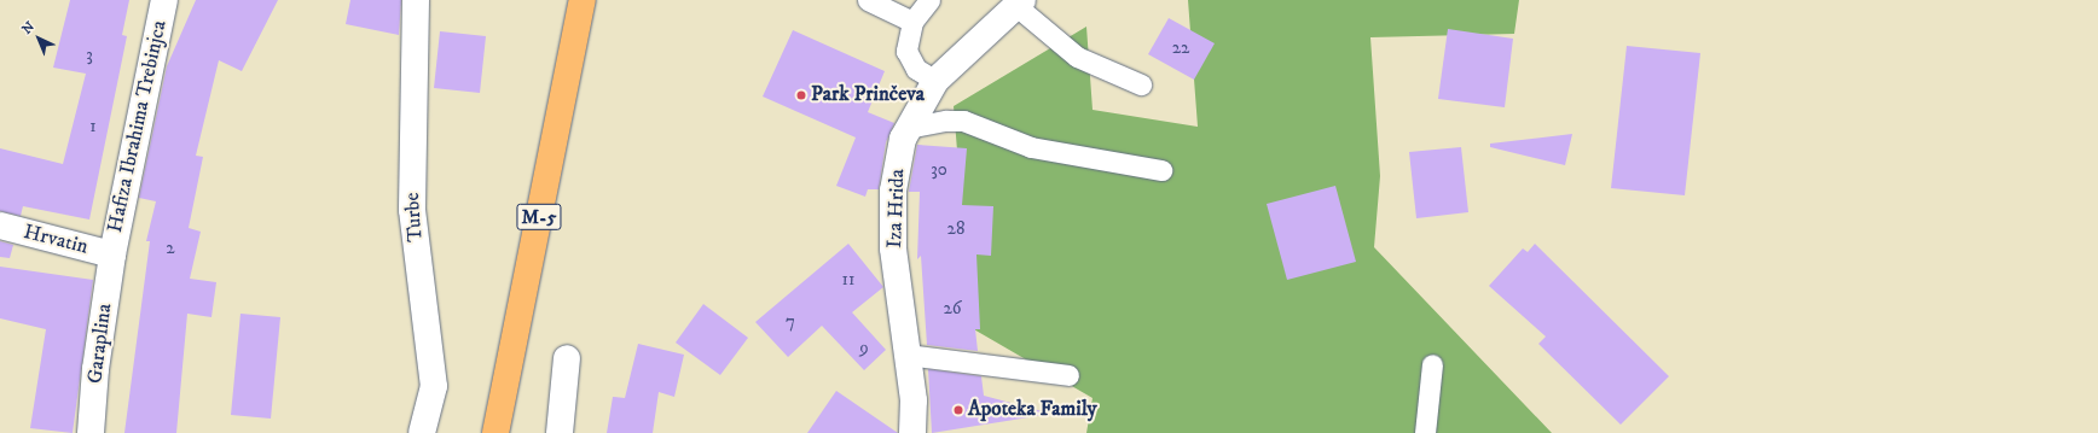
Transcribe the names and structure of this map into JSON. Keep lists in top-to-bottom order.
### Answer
{
  "streets": {
    "main road": ["M-5"],
    "street": [
      "Hafiza Ibrahima Trebinjca",
      "Iza Hrida",
      "Turbe",
      "Hrvatin",
      "Garaplina"
    ]
  },
  "crossings": [
    ["Hafiza Ibrahima Trebinjca", "Hrvatin"],
    ["Hafiza Ibrahima Trebinjca", "Garaplina"],
    ["Hrvatin", "Garaplina"]
  ],
  "places": ["Park Prinčeva", "Apoteka Family"],
  "house_numbers": [
    "22",
    "3",
    "1",
    "30",
    "28",
    "2",
    "11",
    "26",
    "7",
    "9"
  ],
  "north": "top left"
}
